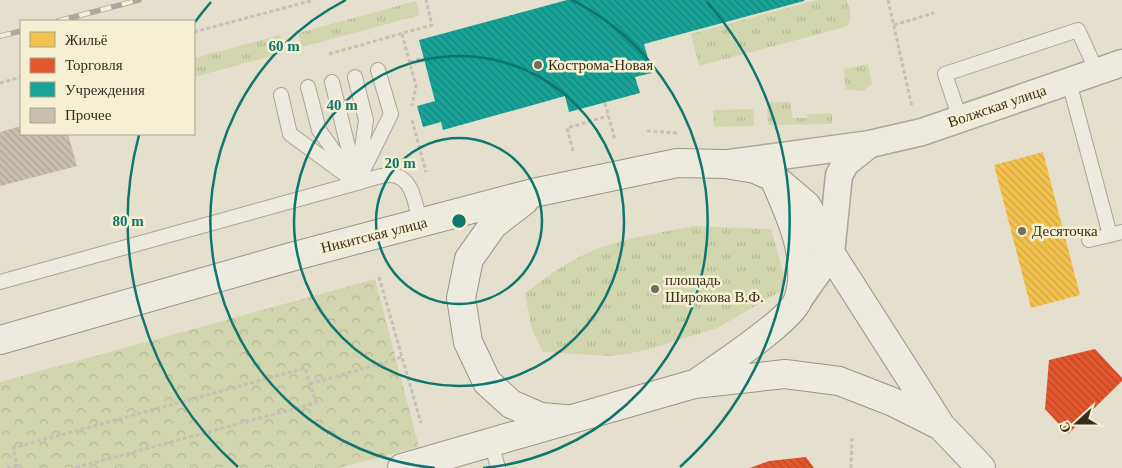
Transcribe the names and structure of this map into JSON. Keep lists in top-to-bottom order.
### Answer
{
  "streets": {
    "main road": ["Никитская улица"],
    "street": ["Волжская улица"]
  },
  "crossings": [
    ["Волжская улица", "Никитская улица"]
  ],
  "places": ["Кострома-Новая", "Десяточка", "площадь Широкова В.Ф."],
  "legend": [
    "Жильё",
    "Торговля",
    "Учреждения",
    "Прочее"
  ],
  "north": "left",
  "rings": [
    "60 m",
    "40 m",
    "20 m",
    "80 m"
  ]
}
